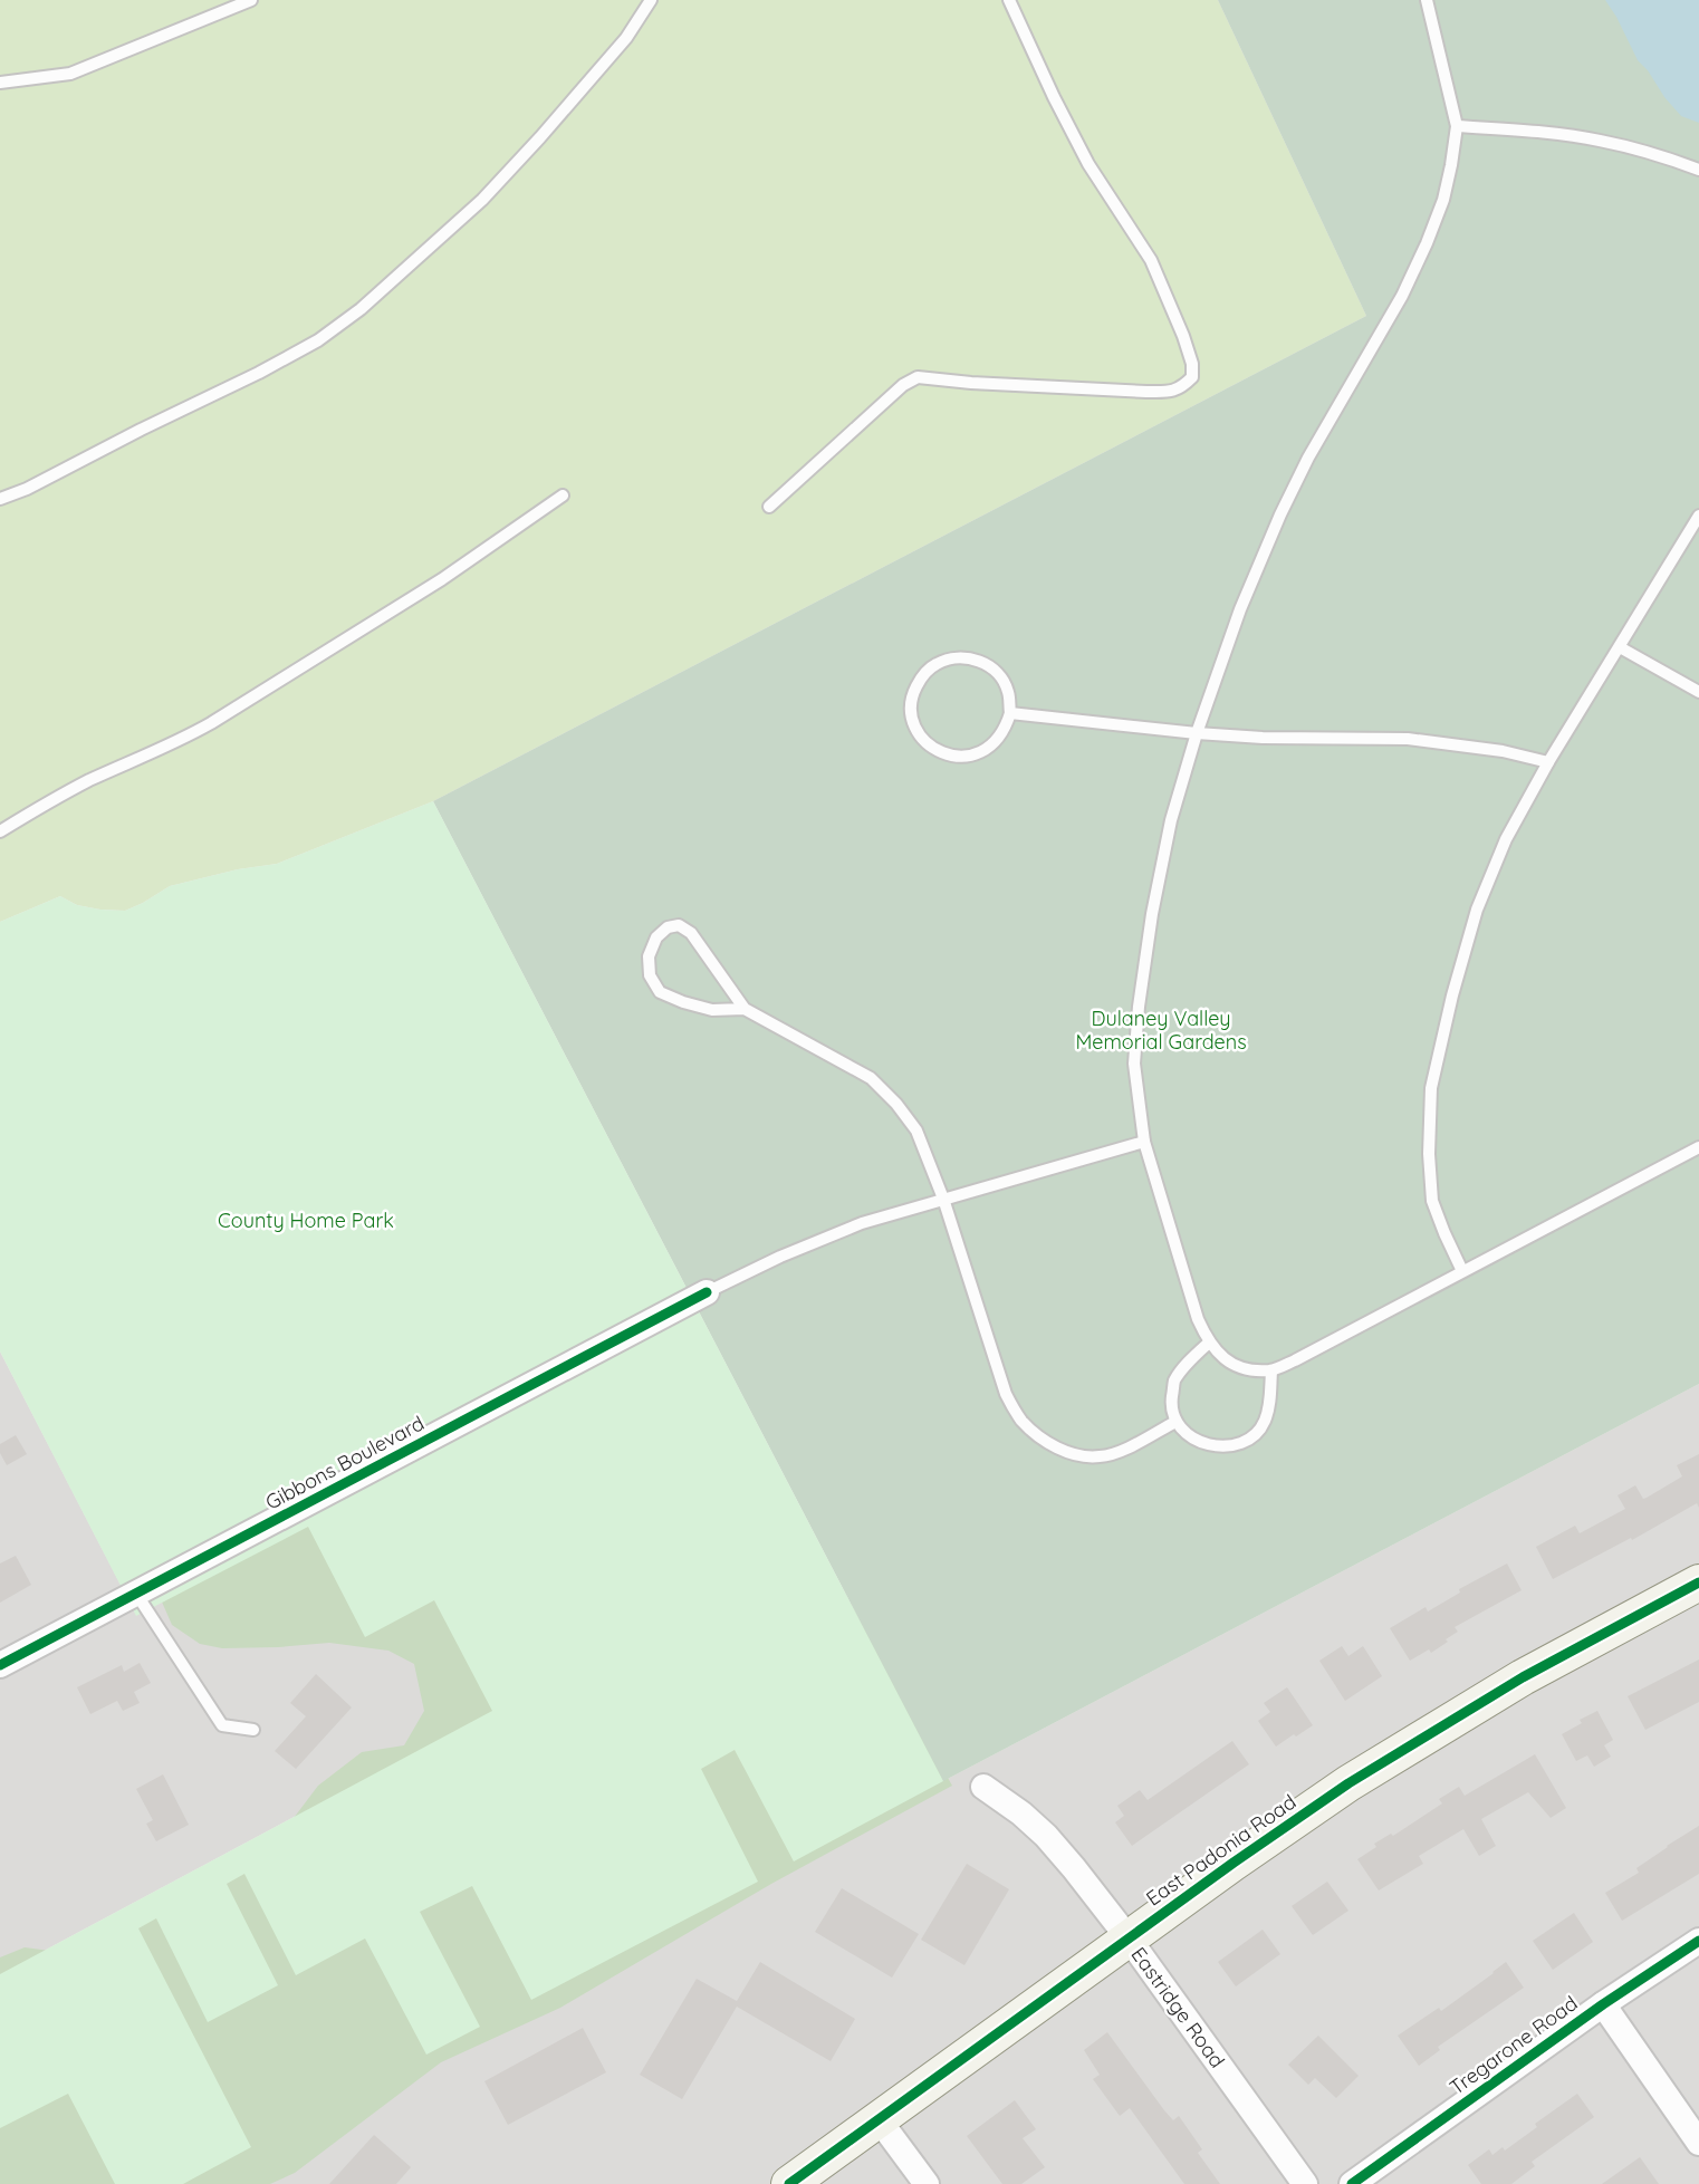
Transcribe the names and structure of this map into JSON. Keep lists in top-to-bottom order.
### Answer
{
  "streets": {
    "street": [
      "Gibbons Boulevard",
      "East Padonia Road",
      "Eastridge Road",
      "Tregarone Road"
    ]
  },
  "crossings": [
    ["East Padonia Road", "Eastridge Road"]
  ],
  "parks": ["Dulaney Valley Memorial Gardens", "County Home Park"]
}
